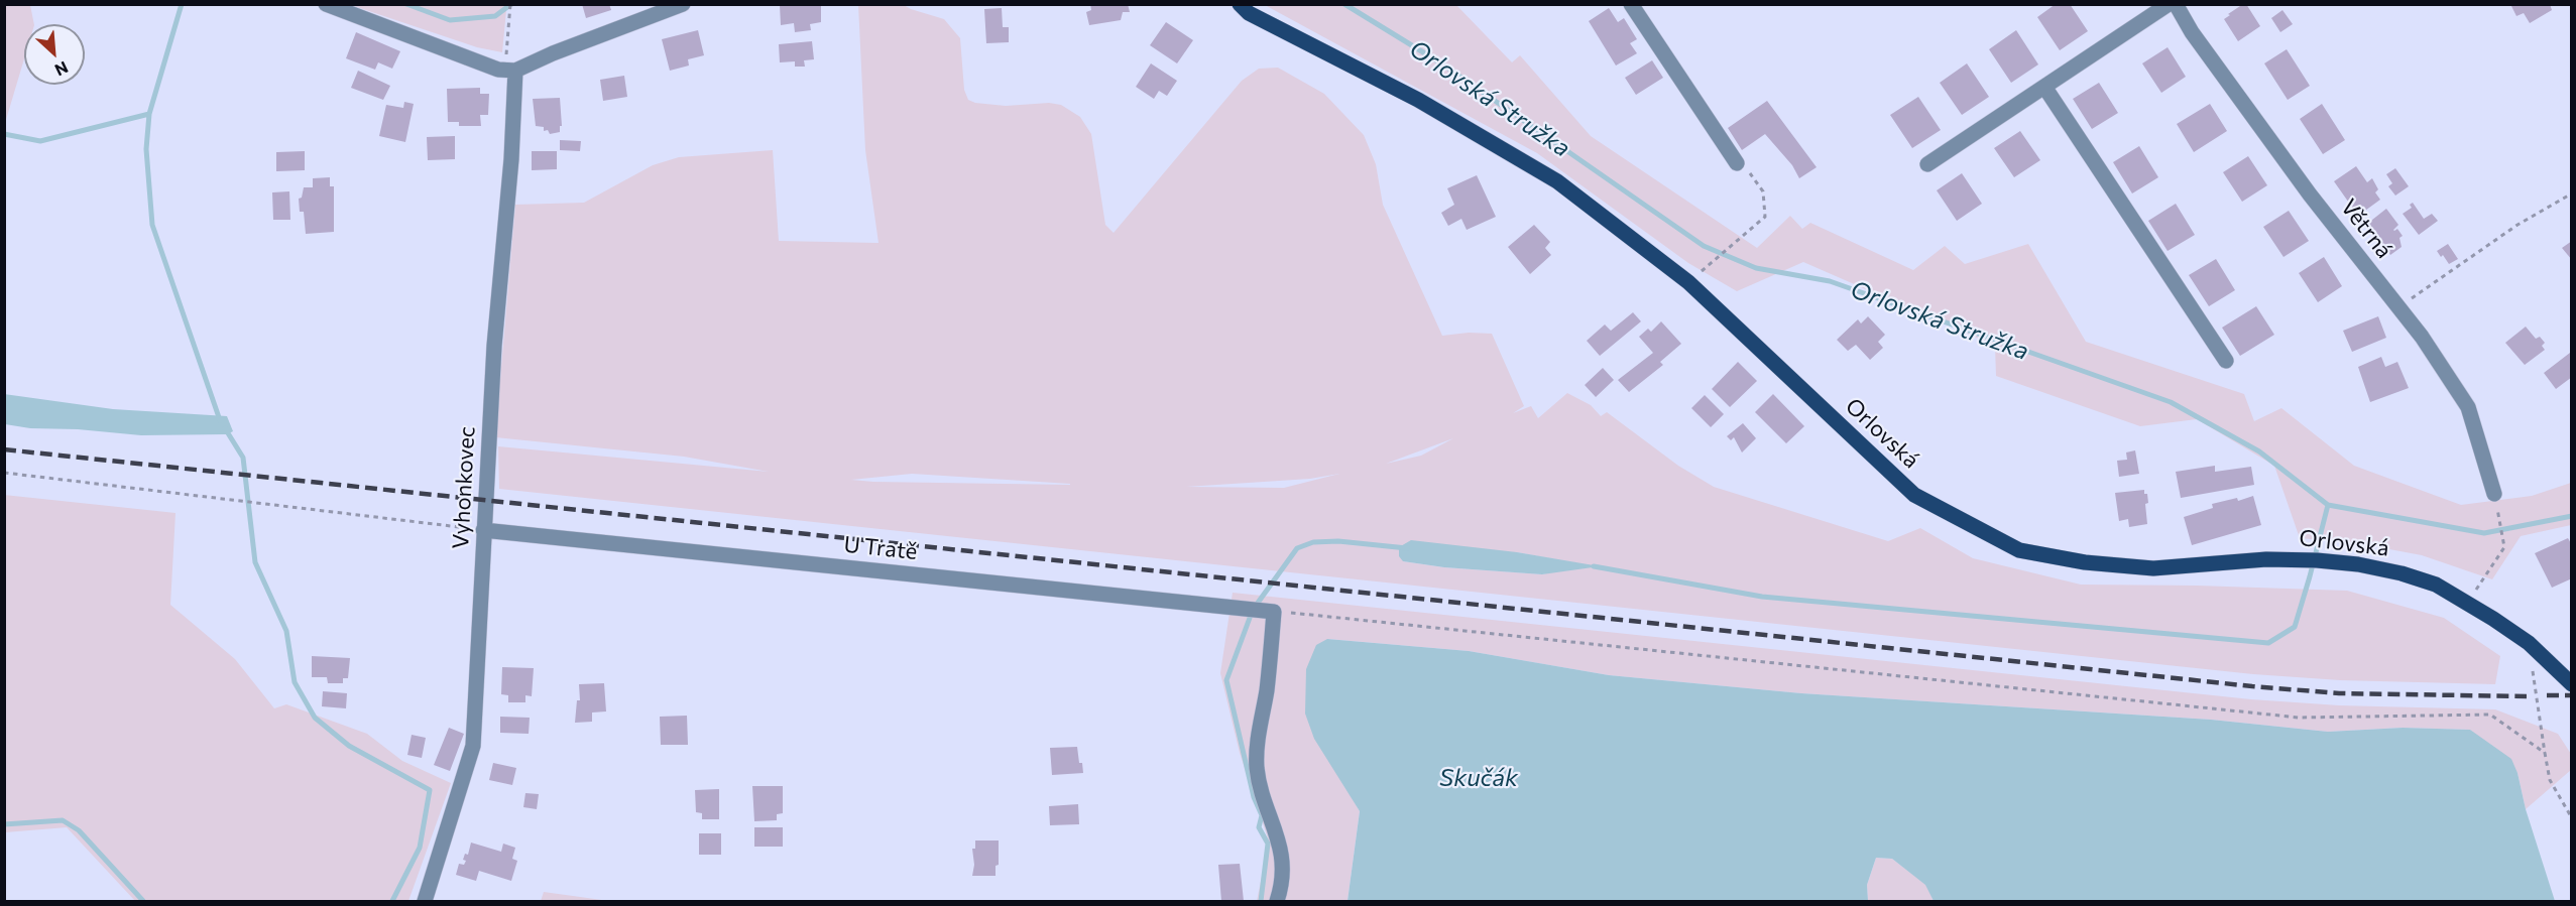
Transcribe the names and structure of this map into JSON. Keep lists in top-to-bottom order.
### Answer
{
  "streets": {
    "main road": ["Orlovská"],
    "street": ["Větrná", "Vyhonkovec", "U Tratě"]
  },
  "crossings": [
    ["Vyhonkovec", "U Tratě"]
  ],
  "water": ["Orlovská Stružka", "Skučák"],
  "north": "bottom right"
}
